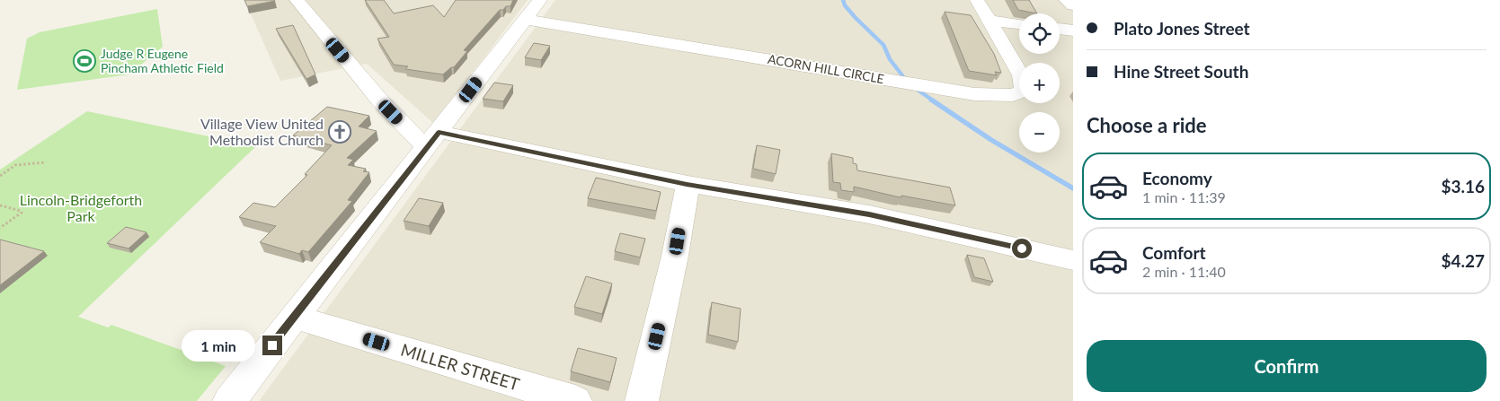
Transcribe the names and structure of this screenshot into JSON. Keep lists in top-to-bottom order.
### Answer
{
  "streets": {
    "street": ["ACORN HILL CIRCLE", "MILLER STREET"]
  },
  "parks": ["Lincoln-Bridgeforth Park"],
  "places": {
    "sports": ["Judge R Eugene Pincham Athletic Field"],
    "church": ["Village View United Methodist Church"]
  },
  "page": {
    "banner": ["Plato Jones Street", "Hine Street South"],
    "map_buttons": ["+", "−"],
    "heading": "Choose a ride",
    "list": [
      {
        "name": "Economy",
        "note": "1 min · 11:39",
        "value": "$3.16"
      },
      {
        "name": "Comfort",
        "note": "2 min · 11:40",
        "value": "$4.27"
      }
    ],
    "bubble": "1 min",
    "buttons": "Confirm"
  }
}
